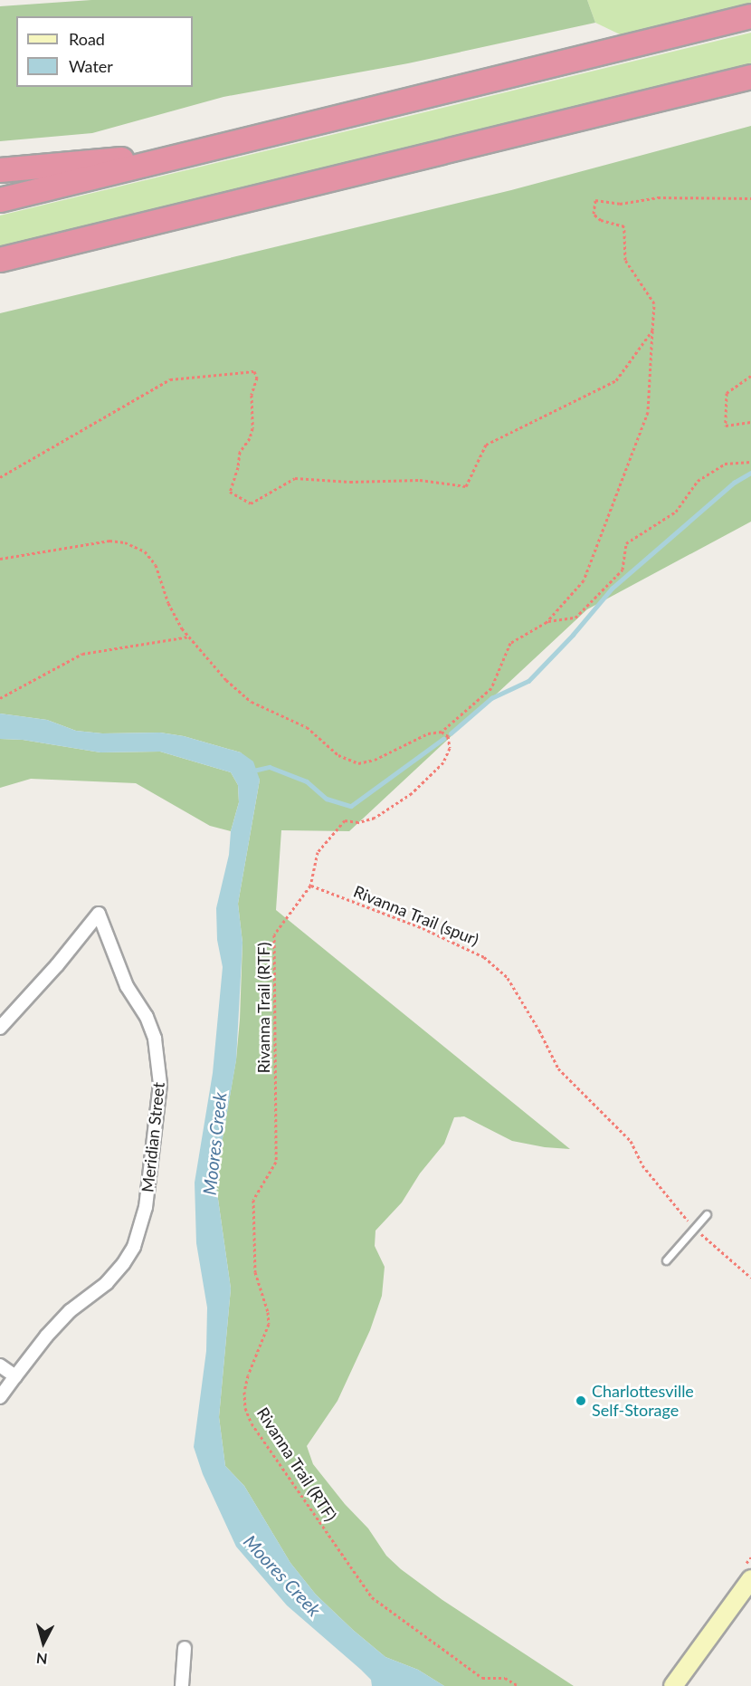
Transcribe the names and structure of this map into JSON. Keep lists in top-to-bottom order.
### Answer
{
  "streets": {
    "street": ["Meridian Street"],
    "path": ["Rivanna Trail (spur)", "Rivanna Trail (RTF)"]
  },
  "crossings": [
    ["Rivanna Trail (spur)", "Rivanna Trail (RTF)"]
  ],
  "water": ["Moores Creek"],
  "places": ["Charlottesville Self-Storage"],
  "legend": ["Road", "Water"],
  "north": "bottom"
}
